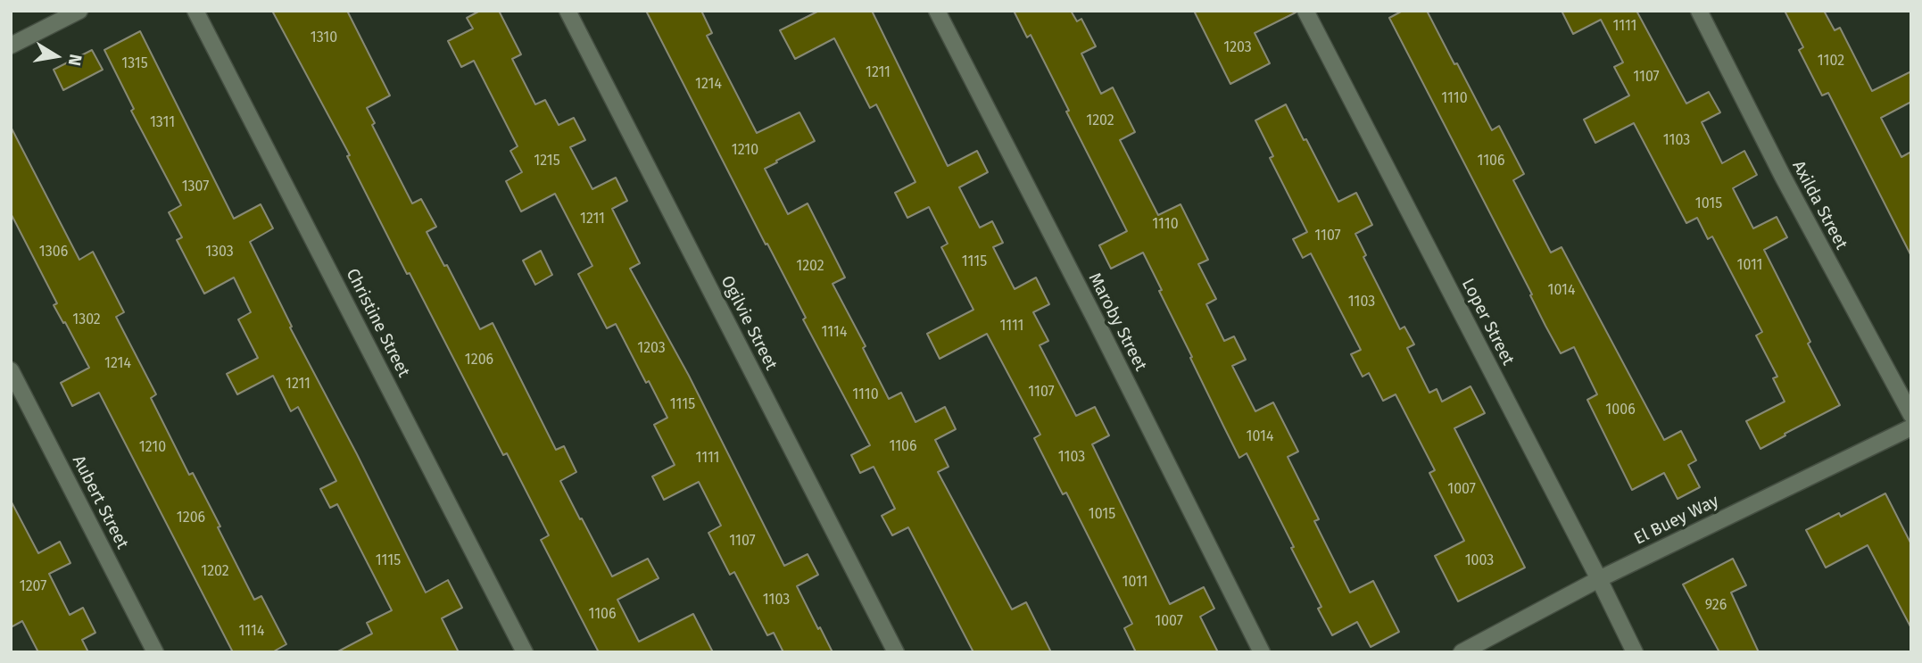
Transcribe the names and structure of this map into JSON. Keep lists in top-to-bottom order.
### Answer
{
  "streets": {
    "street": [
      "Axilda Street",
      "Maroby Street",
      "Loper Street",
      "Christine Street",
      "Ogilvie Street",
      "Aubert Street",
      "El Buey Way"
    ]
  },
  "crossings": [
    ["Loper Street", "El Buey Way"]
  ],
  "house_numbers": [
    "1111",
    "1310",
    "1203",
    "1102",
    "1315",
    "1211",
    "1107",
    "1214",
    "1110",
    "1202",
    "1311",
    "1103",
    "1210",
    "1215",
    "1106",
    "1307",
    "1015",
    "1211",
    "1110",
    "1107",
    "1306",
    "1303",
    "1115",
    "1011",
    "1202",
    "1014",
    "1103",
    "1302",
    "1111",
    "1114",
    "1203",
    "1206",
    "1214",
    "1211",
    "1107",
    "1110",
    "1115",
    "1006",
    "1014",
    "1106",
    "1210",
    "1103",
    "1111",
    "1007",
    "1015",
    "1206",
    "1107",
    "1115",
    "1003",
    "1202",
    "1011",
    "1207",
    "1103",
    "926",
    "1106",
    "1007",
    "1114"
  ],
  "north": "right"
}
